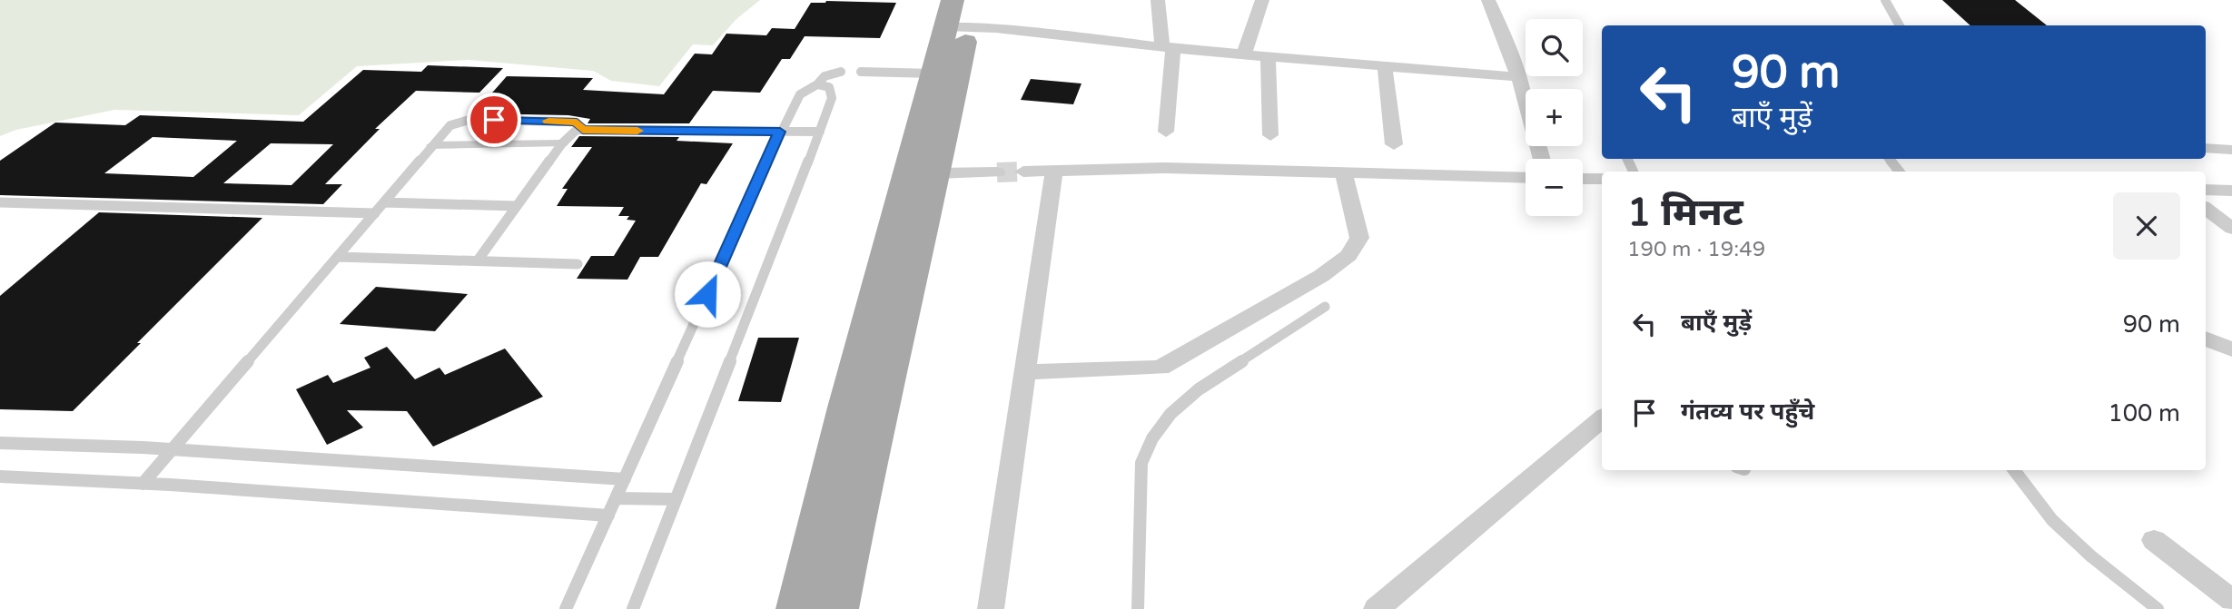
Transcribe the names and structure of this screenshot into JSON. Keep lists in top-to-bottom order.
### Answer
{
  "page": {
    "map_buttons": ["+", "−"],
    "turn": ["90 m", "बाएँ मुड़ें"],
    "heading": ["1 मिनट", "190 m · 19:49"],
    "list": [
      {
        "name": "बाएँ मुड़ें",
        "value": "90 m"
      },
      {
        "name": "गंतव्य पर पहुँचे",
        "value": "100 m"
      }
    ]
  }
}
